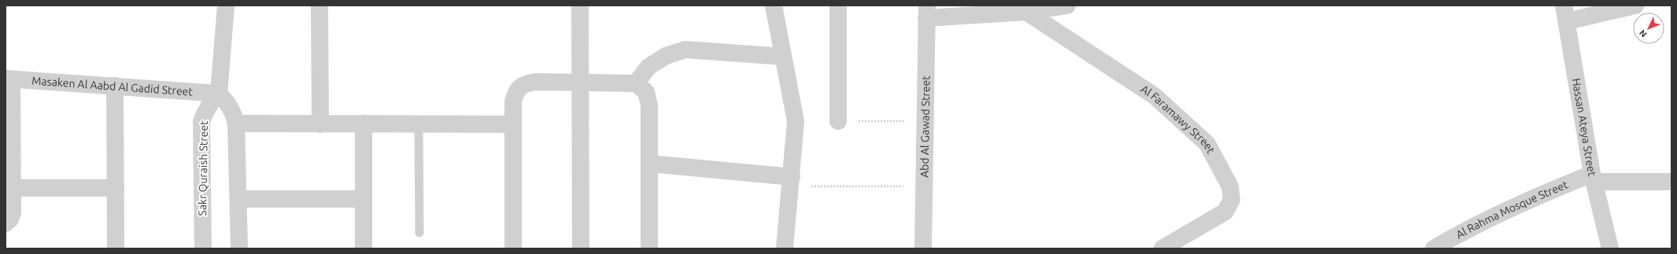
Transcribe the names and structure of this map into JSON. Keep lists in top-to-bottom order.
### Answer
{
  "streets": {
    "street": [
      "Masaken Al Aabd Al Gadid Street",
      "Al Faramawy Street",
      "Abd Al Gawad Street",
      "Hassan Ateya Street",
      "Sakr Quraish Street",
      "Al Rahma Mosque Street"
    ]
  },
  "crossings": [
    ["Masaken Al Aabd Al Gadid Street", "Sakr Quraish Street"],
    ["Hassan Ateya Street", "Al Rahma Mosque Street"]
  ],
  "north": "bottom left"
}
